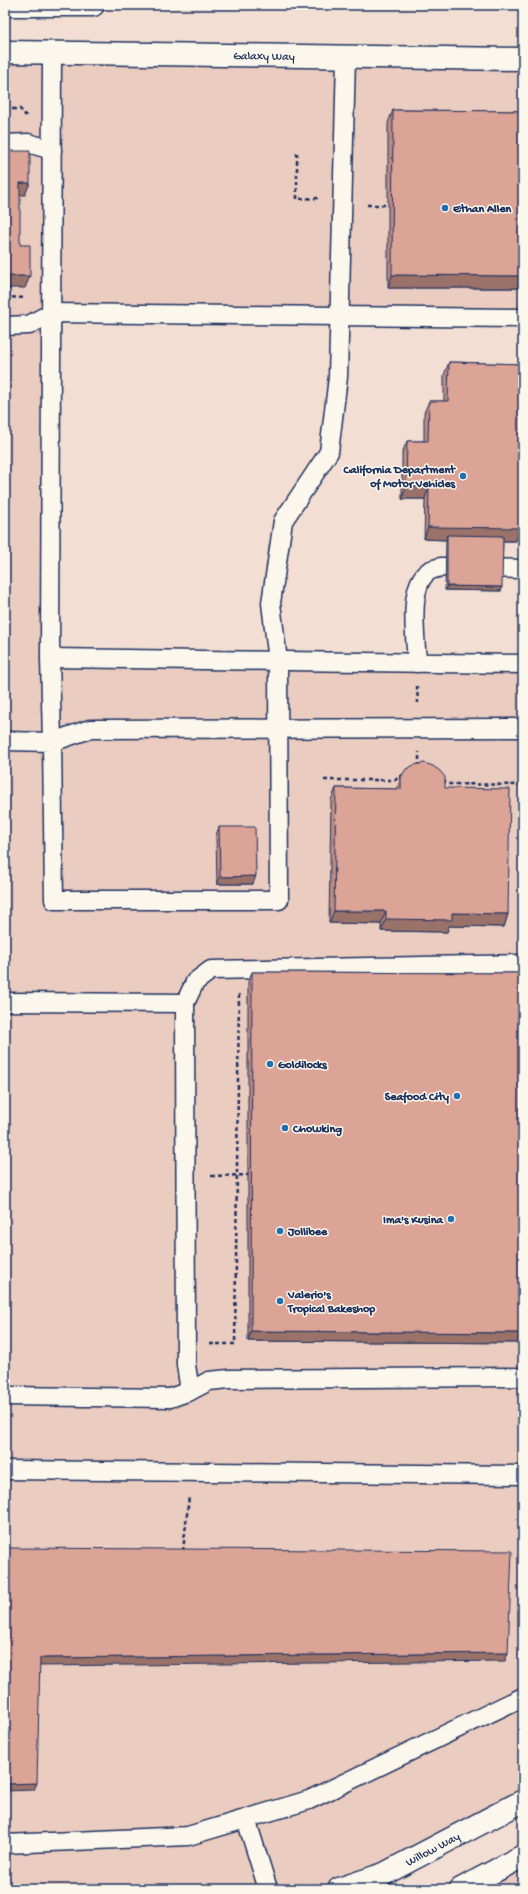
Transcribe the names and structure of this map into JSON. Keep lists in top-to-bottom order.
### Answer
{
  "streets": {
    "street": ["Galaxy Way", "Willow Way"]
  },
  "places": [
    "Ethan Allen",
    "California Department of Motor Vehicles",
    "Goldilocks",
    "Seafood City",
    "Chowking",
    "Ima's Kusina",
    "Jollibee",
    "Valerio's Tropical Bakeshop"
  ]
}
